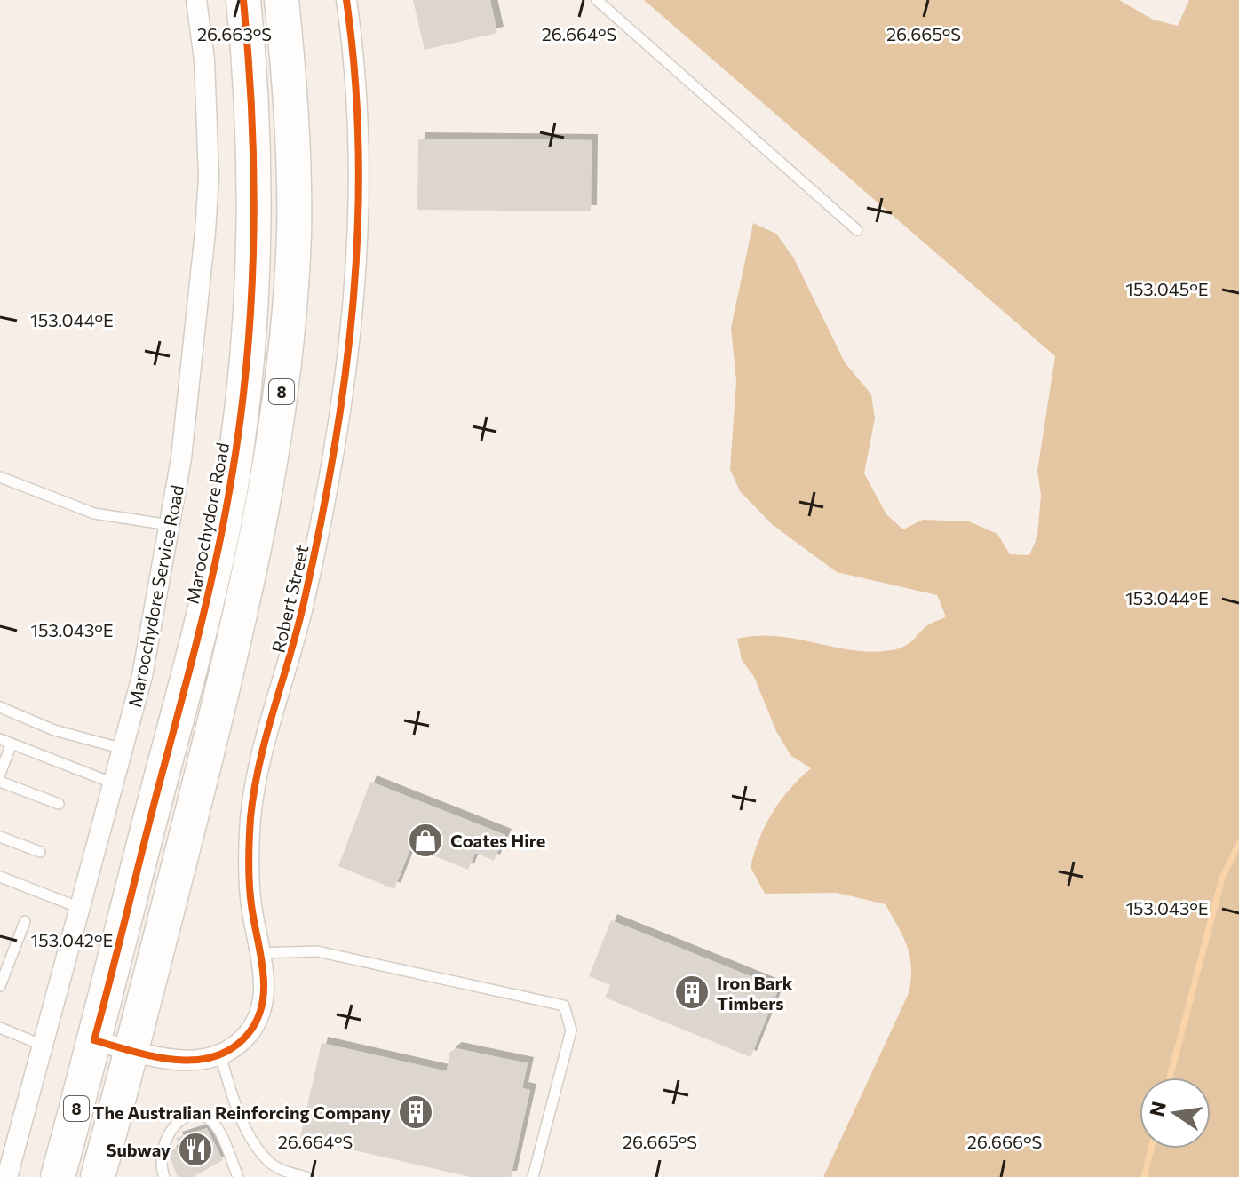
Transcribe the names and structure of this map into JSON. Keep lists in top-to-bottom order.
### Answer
{
  "streets": {
    "highway": ["8", "Maroochydore Road"],
    "street": ["Maroochydore Service Road", "Robert Street"]
  },
  "crossings": [
    ["8", "Robert Street"],
    ["Maroochydore Road", "Robert Street"]
  ],
  "places": {
    "shop": ["Coates Hire"],
    "building": ["Iron Bark Timbers", "The Australian Reinforcing Company"],
    "restaurant": ["Subway"]
  },
  "north": "left",
  "coordinates": [
    "26.664°S",
    "26.665°S",
    "26.663°S",
    "153.045°E",
    "153.044°E",
    "153.043°E",
    "153.042°E",
    "26.666°S"
  ]
}
